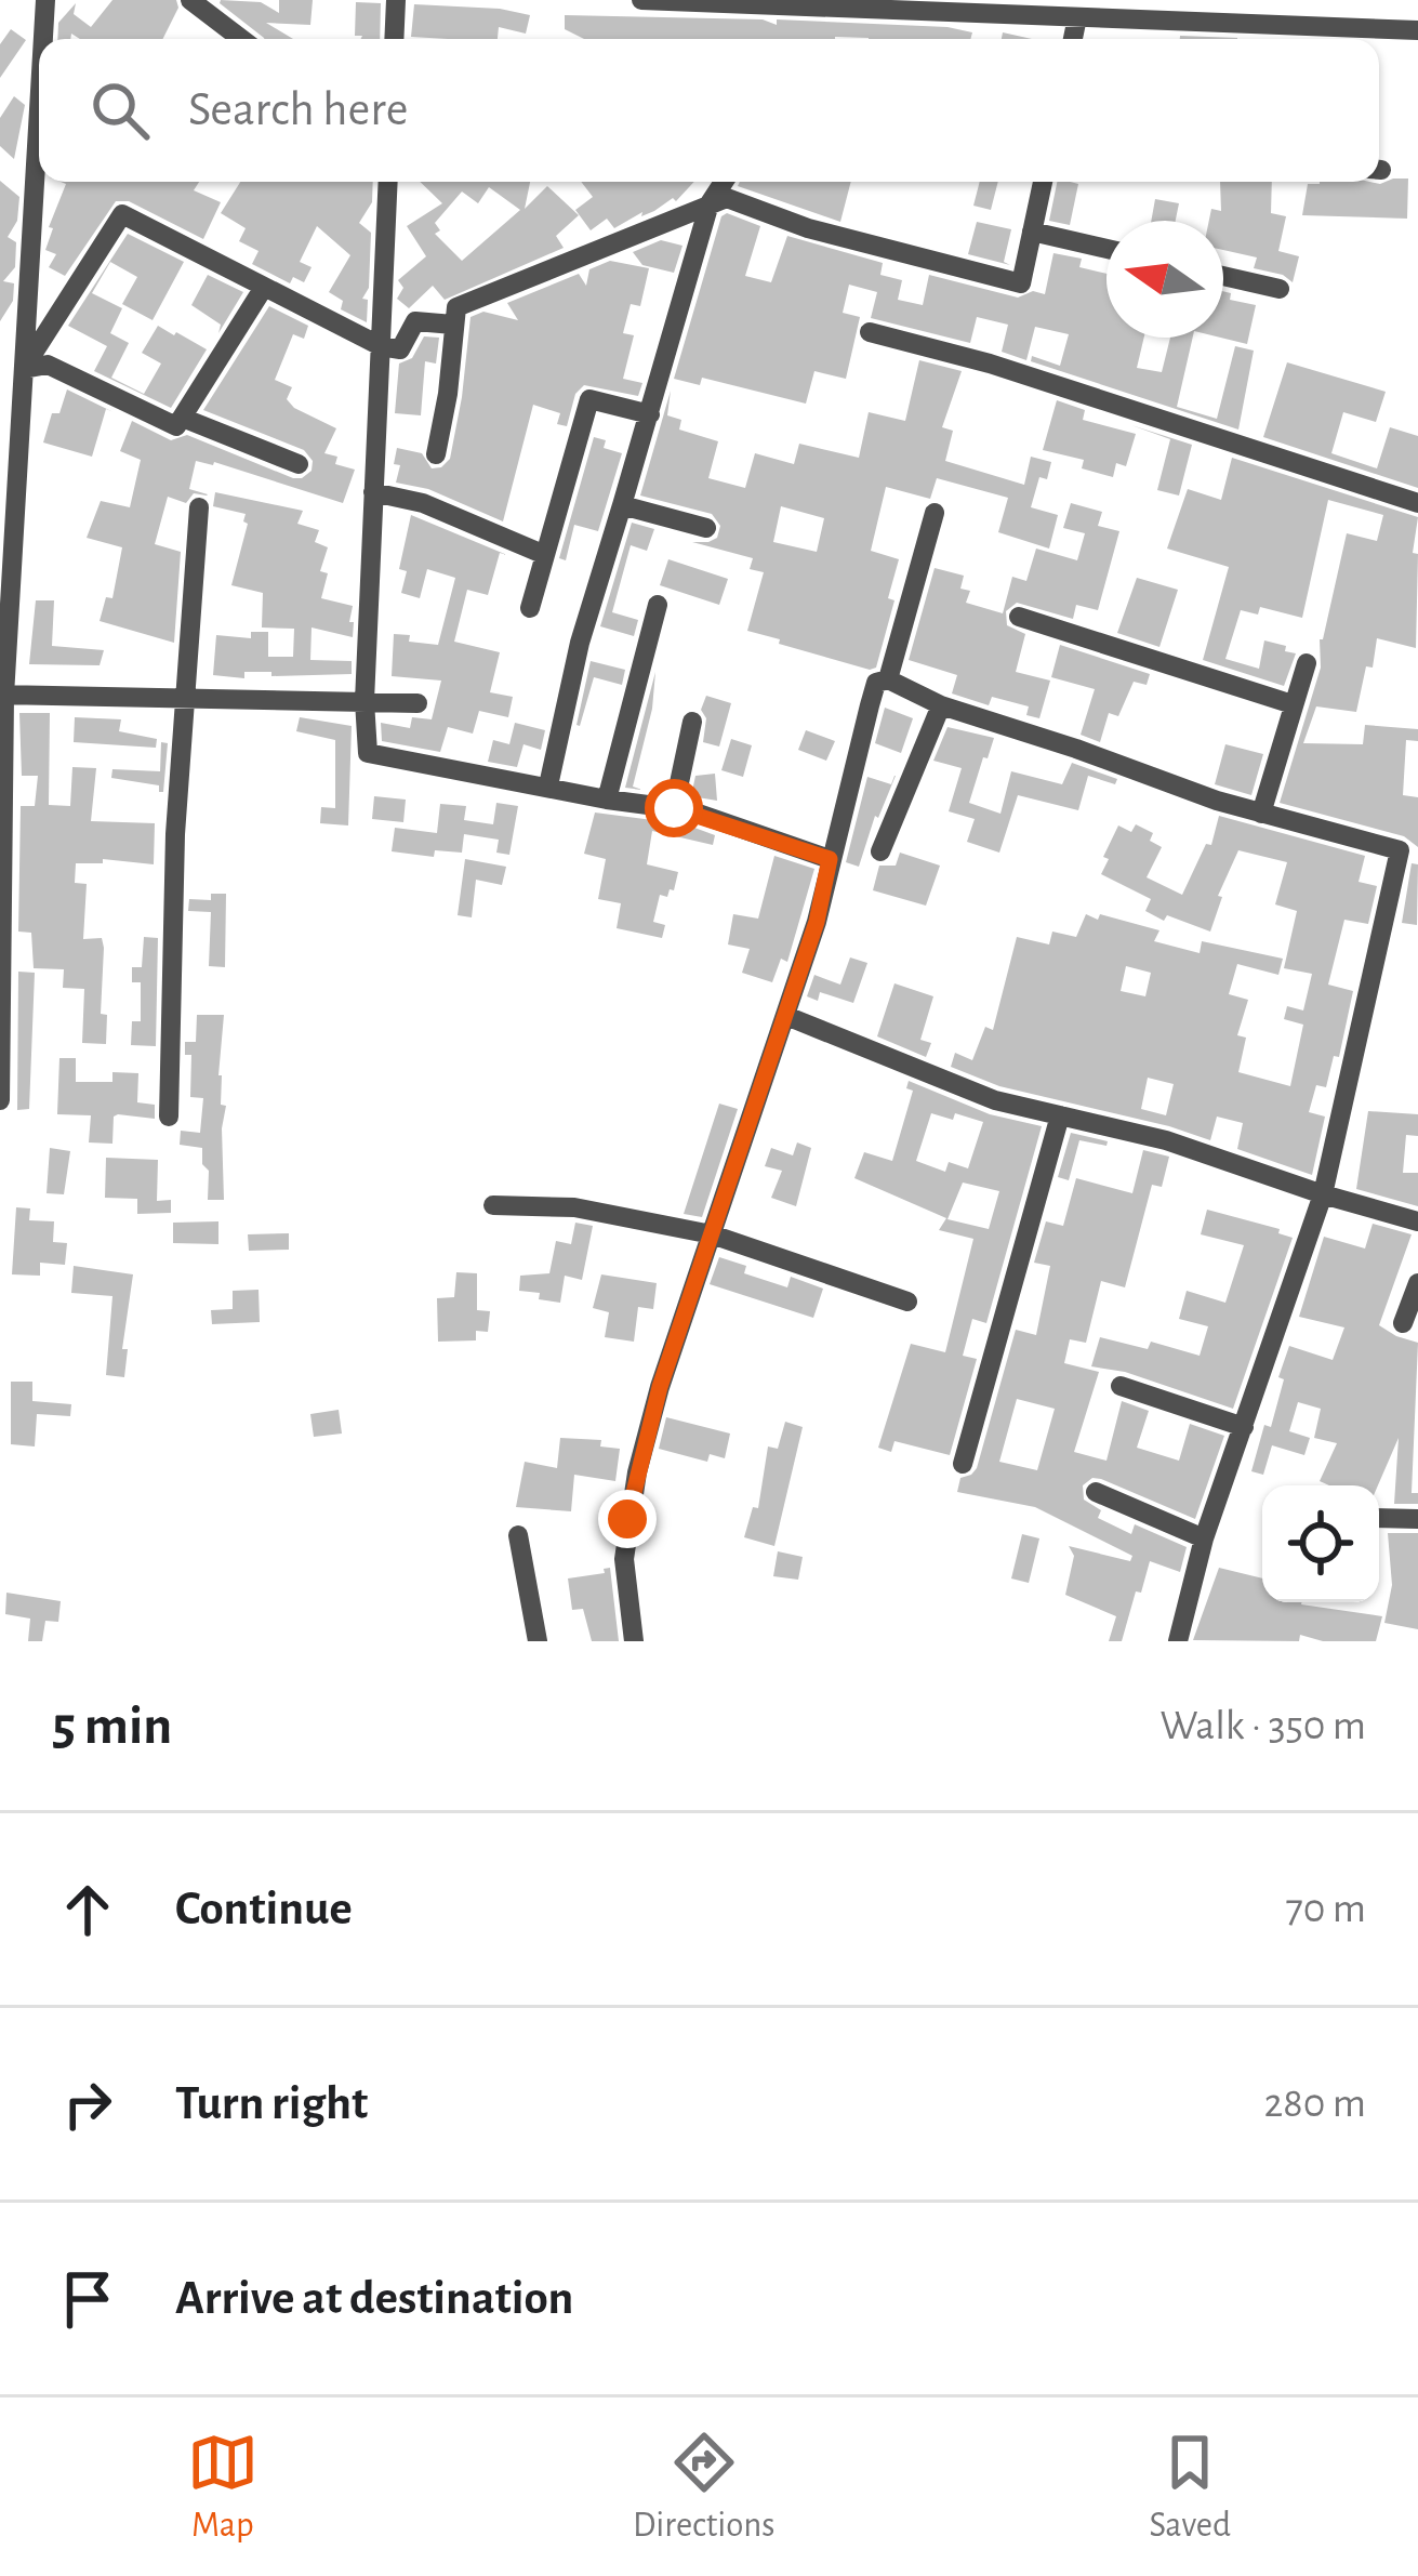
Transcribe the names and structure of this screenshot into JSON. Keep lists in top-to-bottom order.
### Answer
{
  "north": "left",
  "page": {
    "search": "Search here",
    "heading": ["5 min", "Walk · 350 m"],
    "list": [
      ["Continue", "70 m"],
      ["Turn right", "280 m"],
      "Arrive at destination"
    ],
    "nav": ["Map", "Directions", "Saved"]
  }
}
